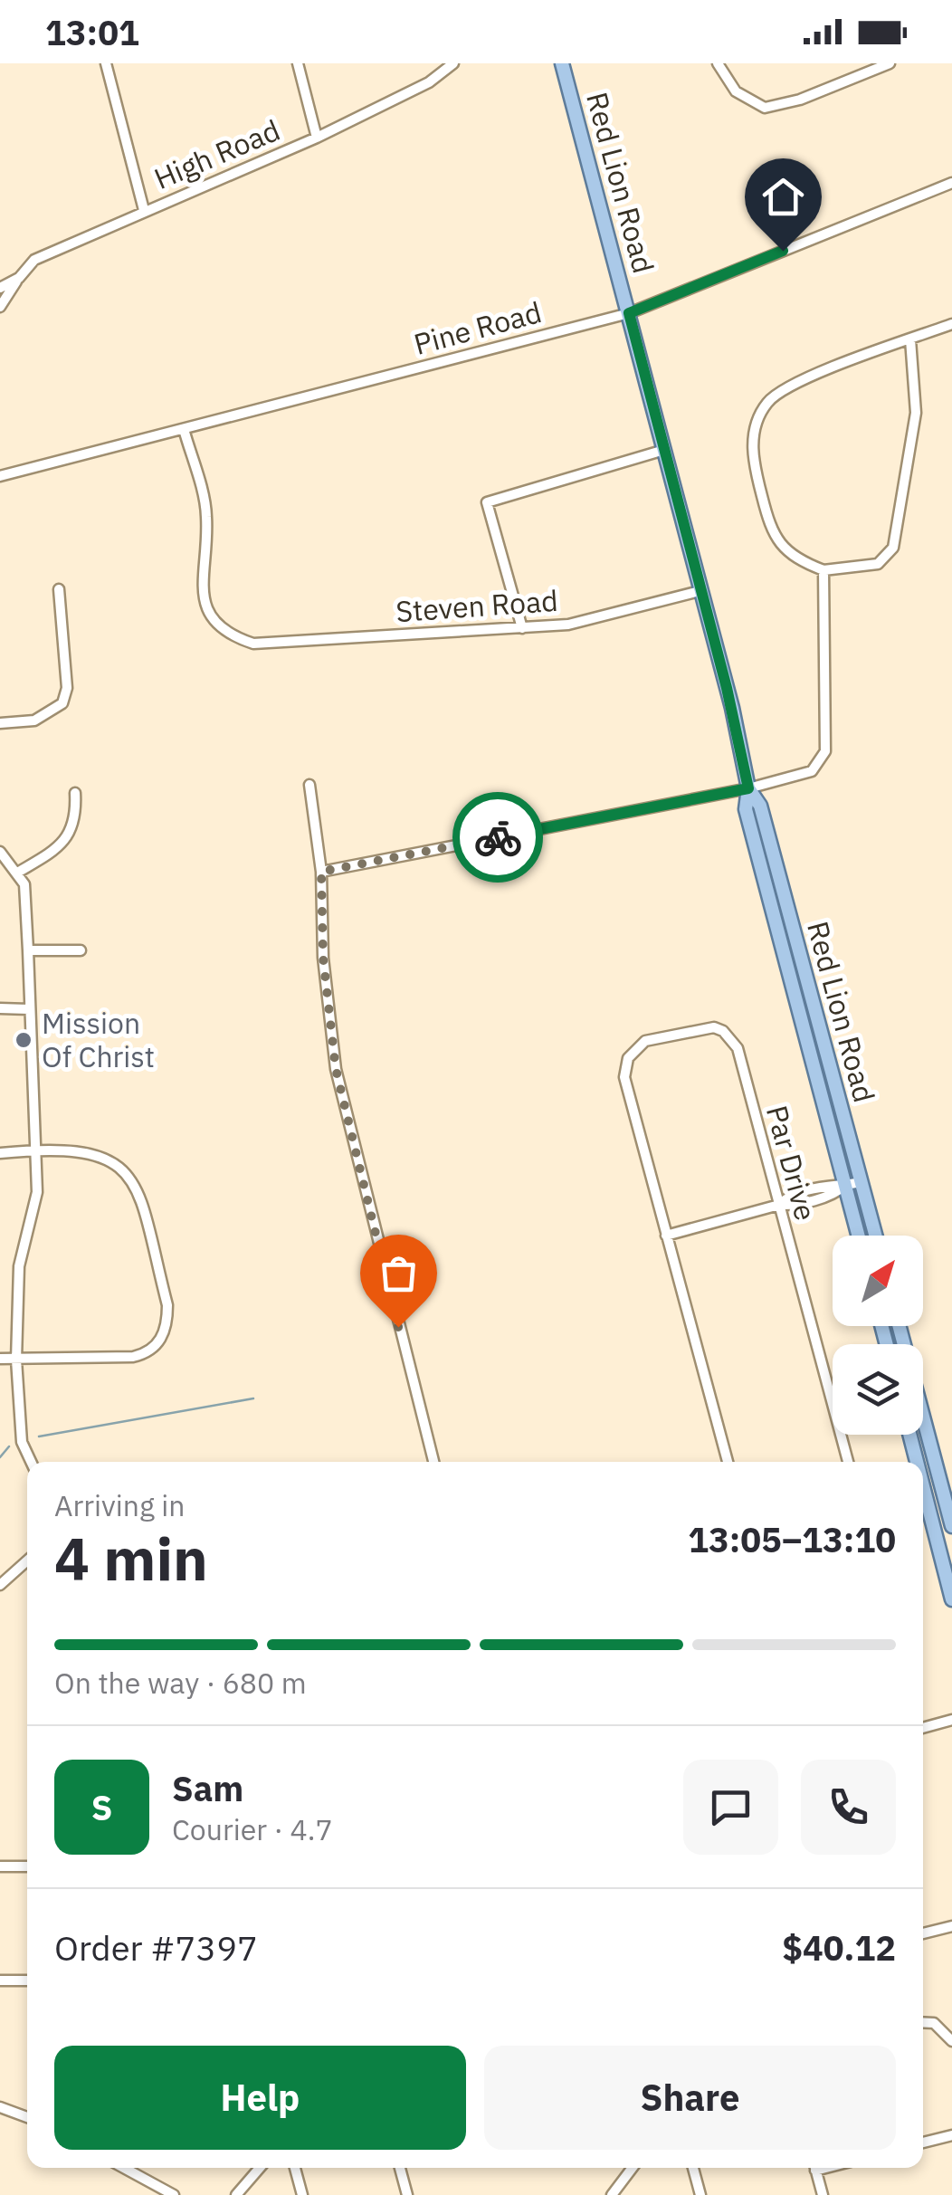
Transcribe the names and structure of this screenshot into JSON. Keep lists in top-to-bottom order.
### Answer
{
  "streets": {
    "main road": ["Red Lion Road"],
    "street": [
      "High Road",
      "Pine Road",
      "Steven Road",
      "Par Drive"
    ]
  },
  "crossings": [
    ["Red Lion Road", "Pine Road"],
    ["Red Lion Road", "Steven Road"],
    ["Pine Road", "Steven Road"]
  ],
  "places": ["Mission Of Christ"],
  "north": "top right",
  "page": {
    "status": "13:01",
    "heading": ["4 min", "Arriving in", "13:05–13:10"],
    "panel": [
      "Sam",
      "Courier · 4.7",
      "Order #7397",
      "$40.12"
    ],
    "bar": "On the way · 680 m",
    "round": "S",
    "buttons": ["Help", "Share"]
  }
}
